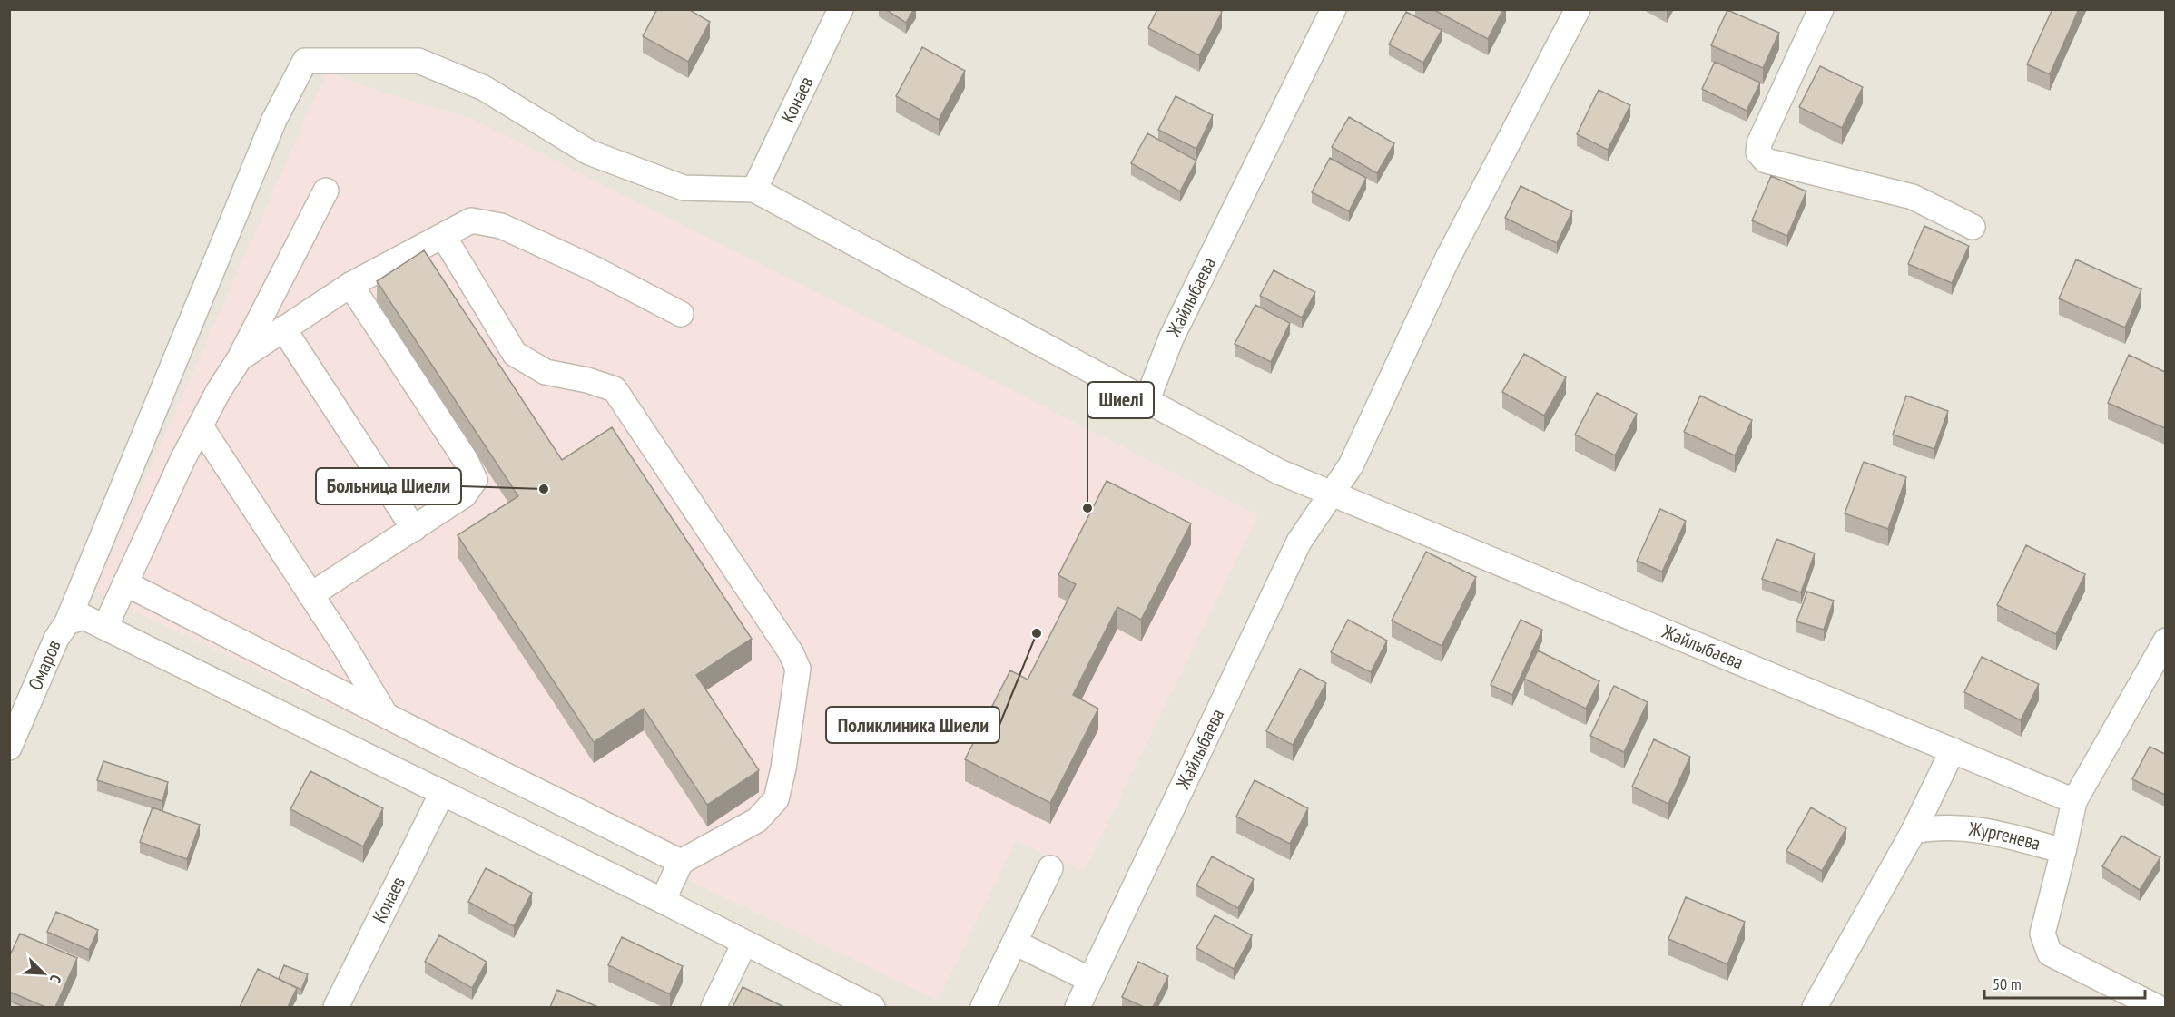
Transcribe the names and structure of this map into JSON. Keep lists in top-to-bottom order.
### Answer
{
  "streets": {
    "street": [
      "Конаев",
      "Жайлыбаева",
      "Омаров",
      "Жургенева"
    ]
  },
  "crossings": [
    ["Конаев", "Омаров"],
    ["Жайлыбаева", "Жургенева"]
  ],
  "places": ["Больница Шиели", "Шиелі", "Поликлиника Шиели"],
  "scale_bar": "50 m",
  "north": "bottom right"
}
